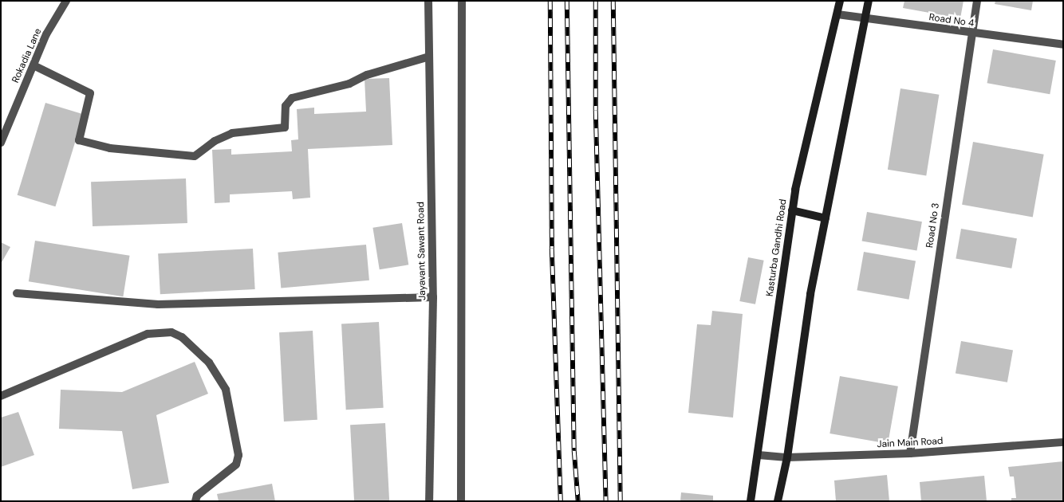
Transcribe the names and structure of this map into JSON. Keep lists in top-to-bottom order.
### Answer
{
  "streets": {
    "main road": ["Kasturba Gandhi Road"],
    "street": [
      "Road No 4",
      "Rokadia Lane",
      "Road No 3",
      "Jayavant Sawant Road",
      "Jain Main Road"
    ]
  },
  "crossings": [
    ["Road No 4", "Road No 3"],
    ["Road No 4", "Kasturba Gandhi Road"],
    ["Road No 3", "Jain Main Road"],
    ["Kasturba Gandhi Road", "Jain Main Road"]
  ]
}
